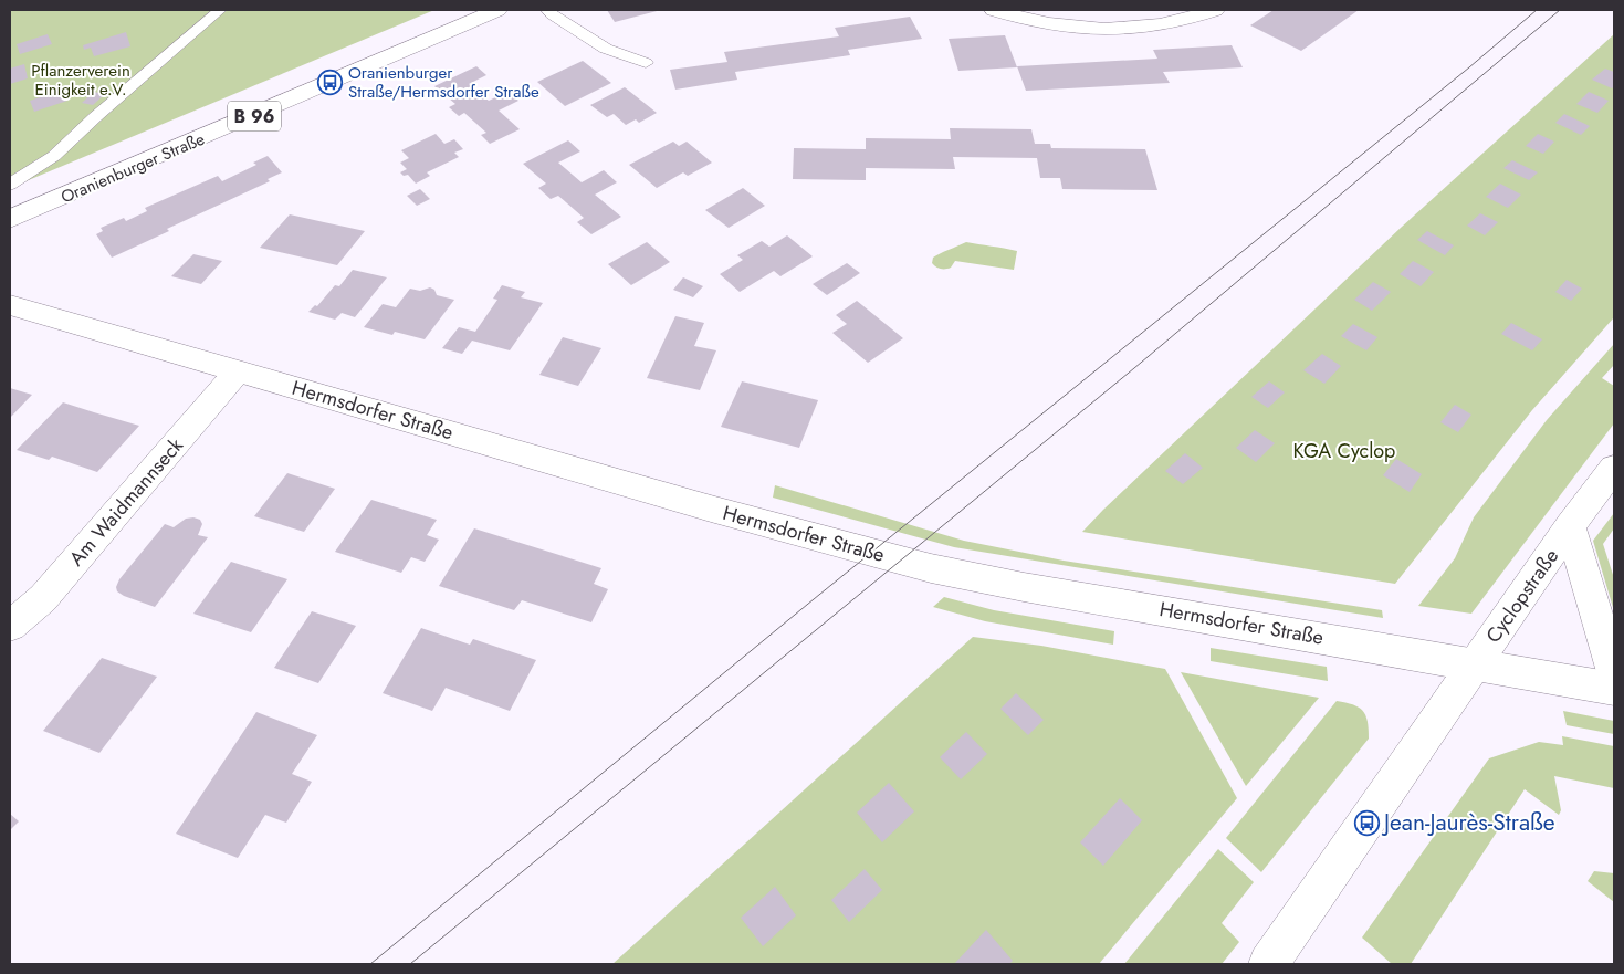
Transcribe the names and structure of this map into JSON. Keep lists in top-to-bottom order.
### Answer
{
  "streets": {
    "main road": [
      "B 96",
      "Oranienburger Straße",
      "Hermsdorfer Straße",
      "Am Waidmannseck",
      "Cyclopstraße"
    ]
  },
  "crossings": [
    ["Hermsdorfer Straße", "Am Waidmannseck"],
    ["Hermsdorfer Straße", "Cyclopstraße"]
  ],
  "parks": ["Pflanzerverein Einigkeit e.V.", "KGA Cyclop"],
  "places": {
    "bus stop": ["Oranienburger Straße/Hermsdorfer Straße", "Jean-Jaurès-Straße"]
  }
}
